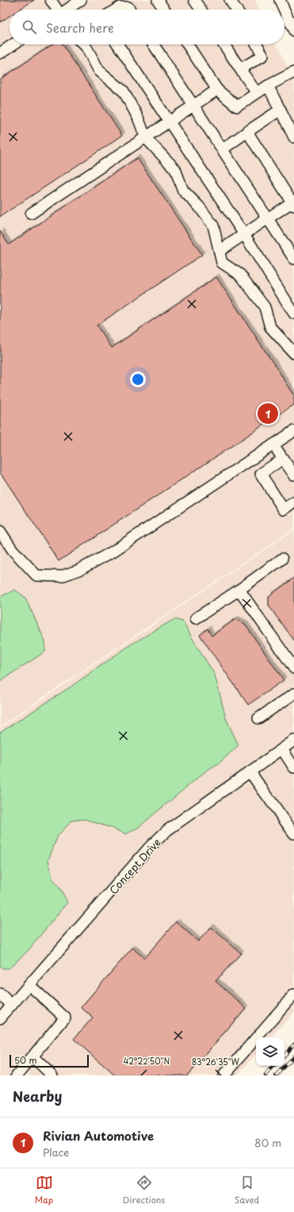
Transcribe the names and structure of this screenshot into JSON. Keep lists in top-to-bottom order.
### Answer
{
  "streets": {
    "street": ["Concept Drive"]
  },
  "scale_bar": "50 m",
  "page": {
    "search": "Search here",
    "pins": "1",
    "scale": "50 m",
    "heading": "Nearby",
    "list": [
      {
        "mark": "1",
        "name": "Rivian Automotive",
        "note": "Place",
        "value": "80 m"
      }
    ],
    "nav": ["Map", "Directions", "Saved"]
  },
  "coordinates": ["42°22'50\"N", "83°26'35\"W"]
}
